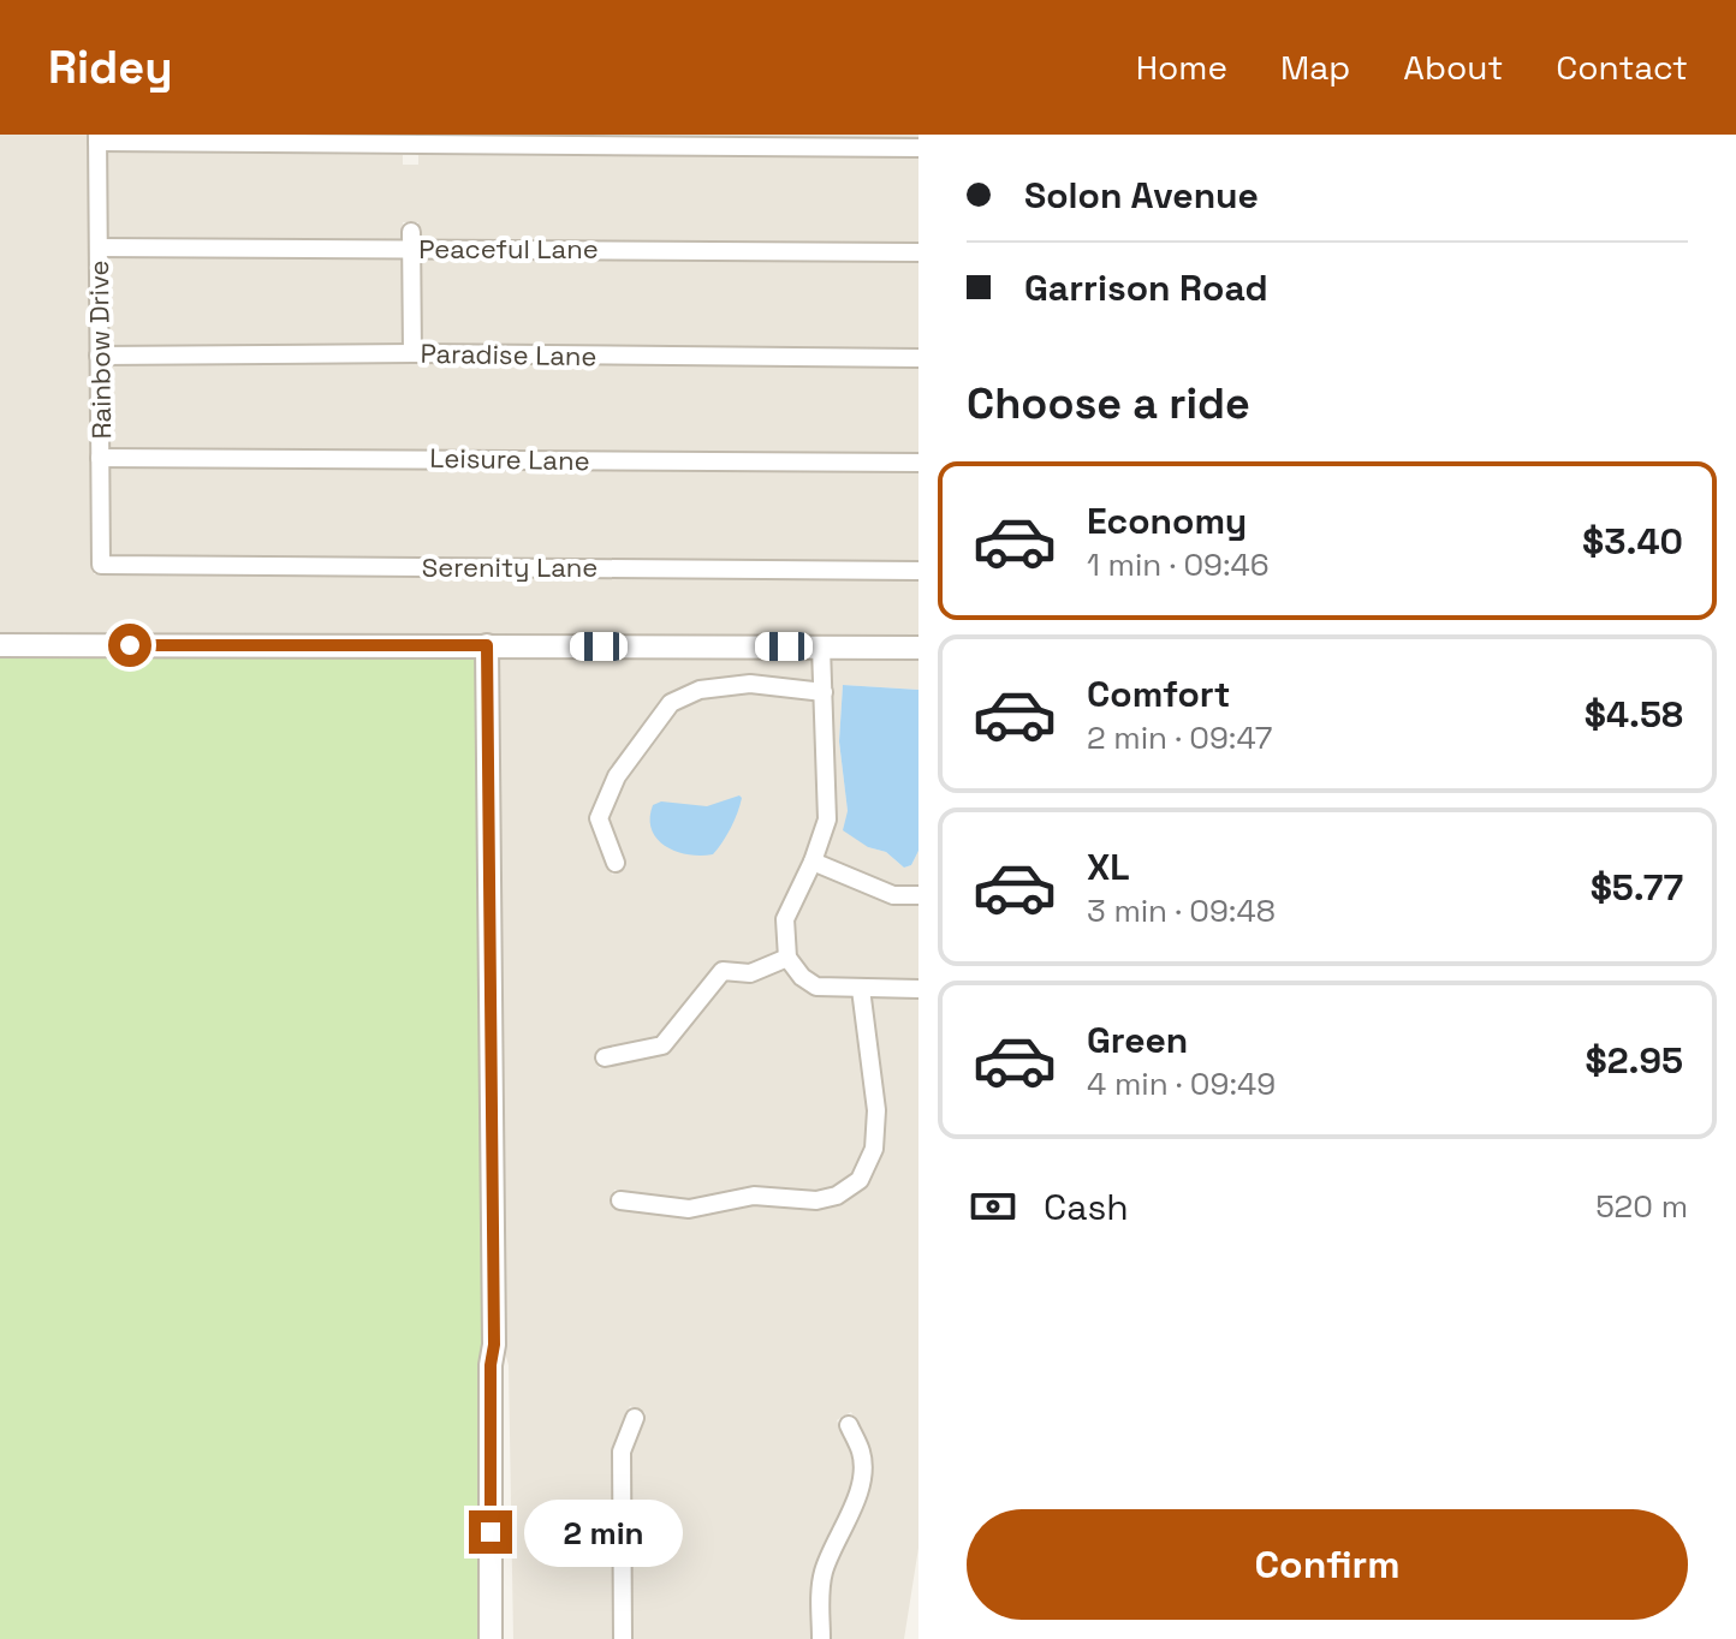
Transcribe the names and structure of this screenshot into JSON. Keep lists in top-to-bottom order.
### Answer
{
  "streets": {
    "street": [
      "Peaceful Lane",
      "Rainbow Drive",
      "Paradise Lane",
      "Leisure Lane",
      "Serenity Lane"
    ]
  },
  "crossings": [
    ["Peaceful Lane", "Rainbow Drive"],
    ["Rainbow Drive", "Paradise Lane"],
    ["Rainbow Drive", "Leisure Lane"],
    ["Rainbow Drive", "Serenity Lane"]
  ],
  "page": {
    "header": "Ridey",
    "nav": [
      "Home",
      "Map",
      "About",
      "Contact"
    ],
    "banner": ["Solon Avenue", "Garrison Road"],
    "heading": "Choose a ride",
    "list": [
      {
        "name": "Economy",
        "note": "1 min · 09:46",
        "value": "$3.40"
      },
      {
        "name": "Comfort",
        "note": "2 min · 09:47",
        "value": "$4.58"
      },
      {
        "name": "XL",
        "note": "3 min · 09:48",
        "value": "$5.77"
      },
      {
        "name": "Green",
        "note": "4 min · 09:49",
        "value": "$2.95"
      }
    ],
    "pay": ["Cash", "520 m"],
    "buttons": "Confirm",
    "bubble": "2 min"
  }
}
